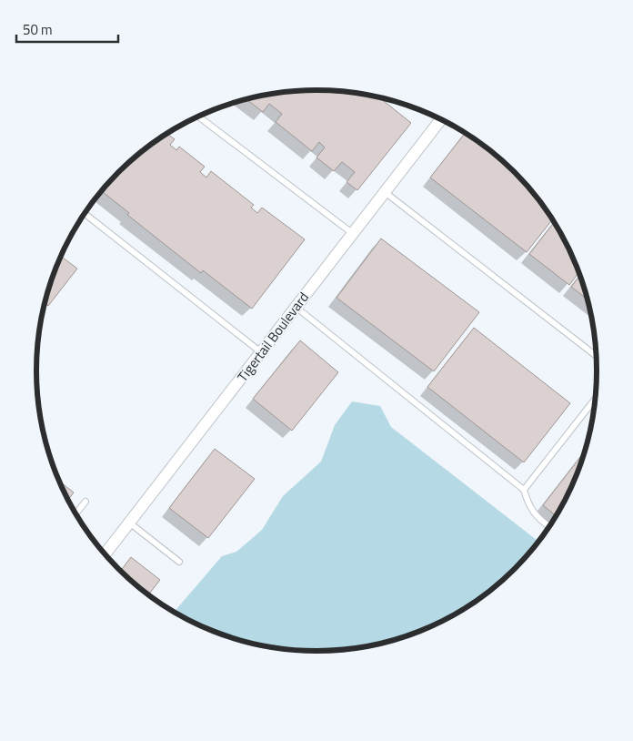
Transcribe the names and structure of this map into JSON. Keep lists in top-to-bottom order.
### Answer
{
  "streets": {
    "street": ["Tigertail Boulevard"]
  },
  "scale_bar": "50 m"
}
